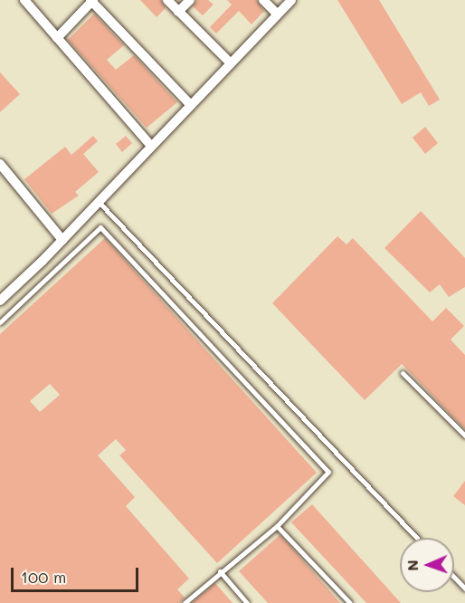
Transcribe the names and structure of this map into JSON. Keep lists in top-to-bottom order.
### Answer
{
  "scale_bar": "100 m",
  "north": "left"
}
